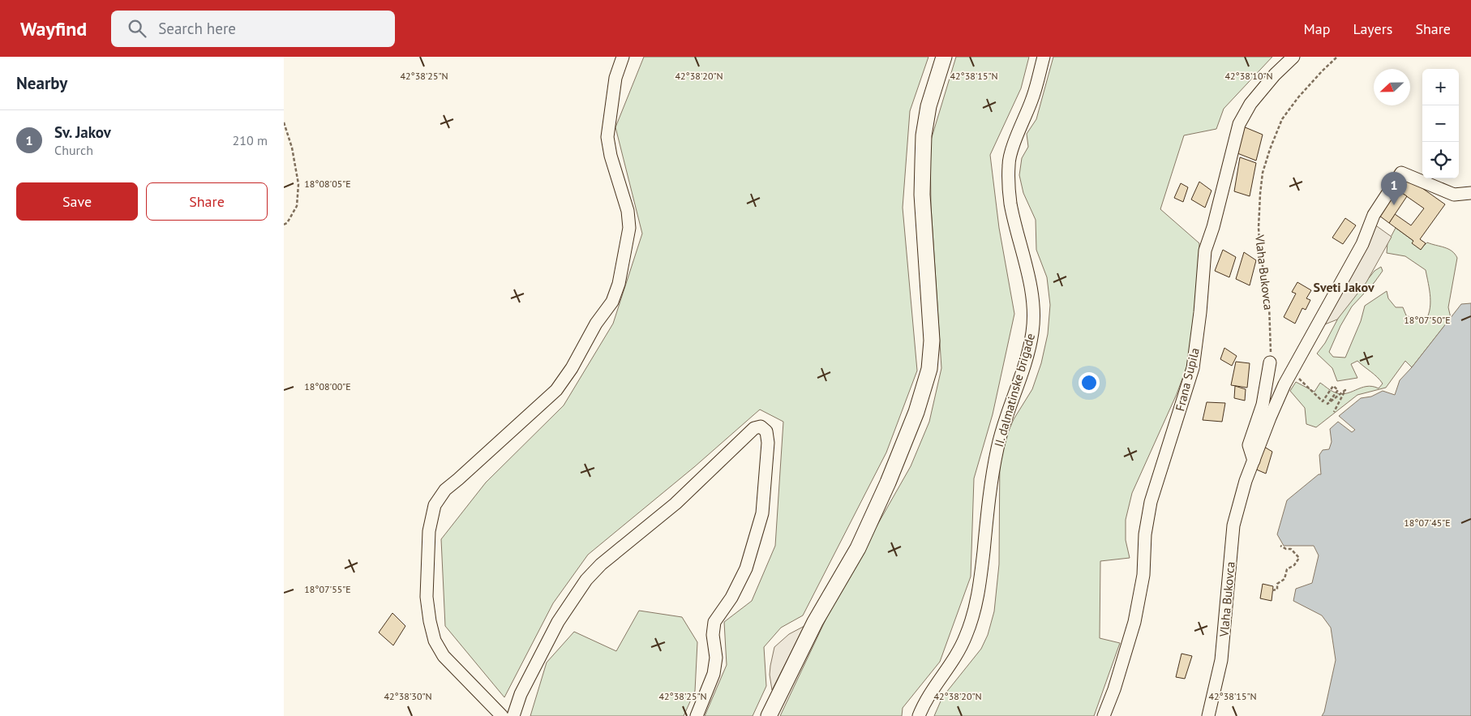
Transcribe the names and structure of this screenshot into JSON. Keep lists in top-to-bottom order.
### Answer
{
  "streets": {
    "street": ["Vlaha Bukovca", "Frana Supila", "II. dalmatinske brigade"]
  },
  "districts": ["Sveti Jakov"],
  "north": "left",
  "page": {
    "header": "Wayfind",
    "search": "Search here",
    "nav": ["Map", "Layers", "Share"],
    "heading": "Nearby",
    "map_buttons": ["+", "−"],
    "list": [
      {
        "mark": "1",
        "name": "Sv. Jakov",
        "note": "Church",
        "value": "210 m"
      }
    ],
    "buttons": ["Save", "Share"],
    "pins": "1"
  },
  "coordinates": [
    "42°38'25\"N",
    "42°38'20\"N",
    "42°38'15\"N",
    "42°38'10\"N",
    "18°08'05\"E",
    "18°07'50\"E",
    "18°08'00\"E",
    "18°07'45\"E",
    "18°07'55\"E",
    "42°38'30\"N"
  ]
}
